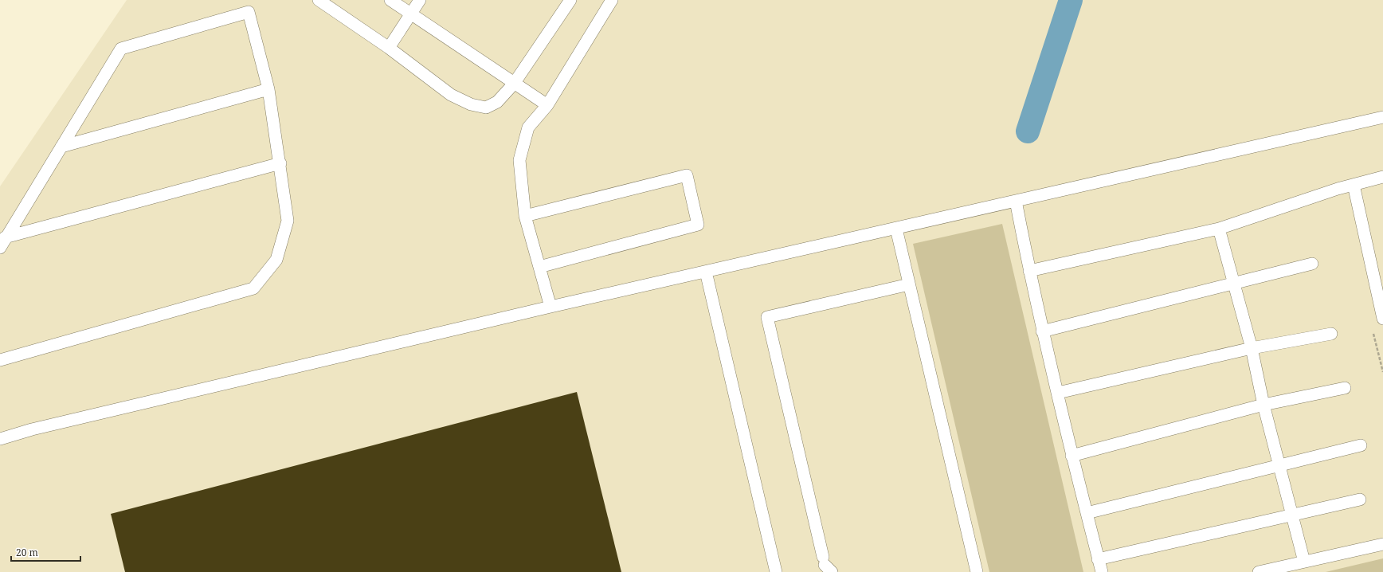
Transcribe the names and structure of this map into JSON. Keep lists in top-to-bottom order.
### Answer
{
  "scale_bar": "20 m"
}
